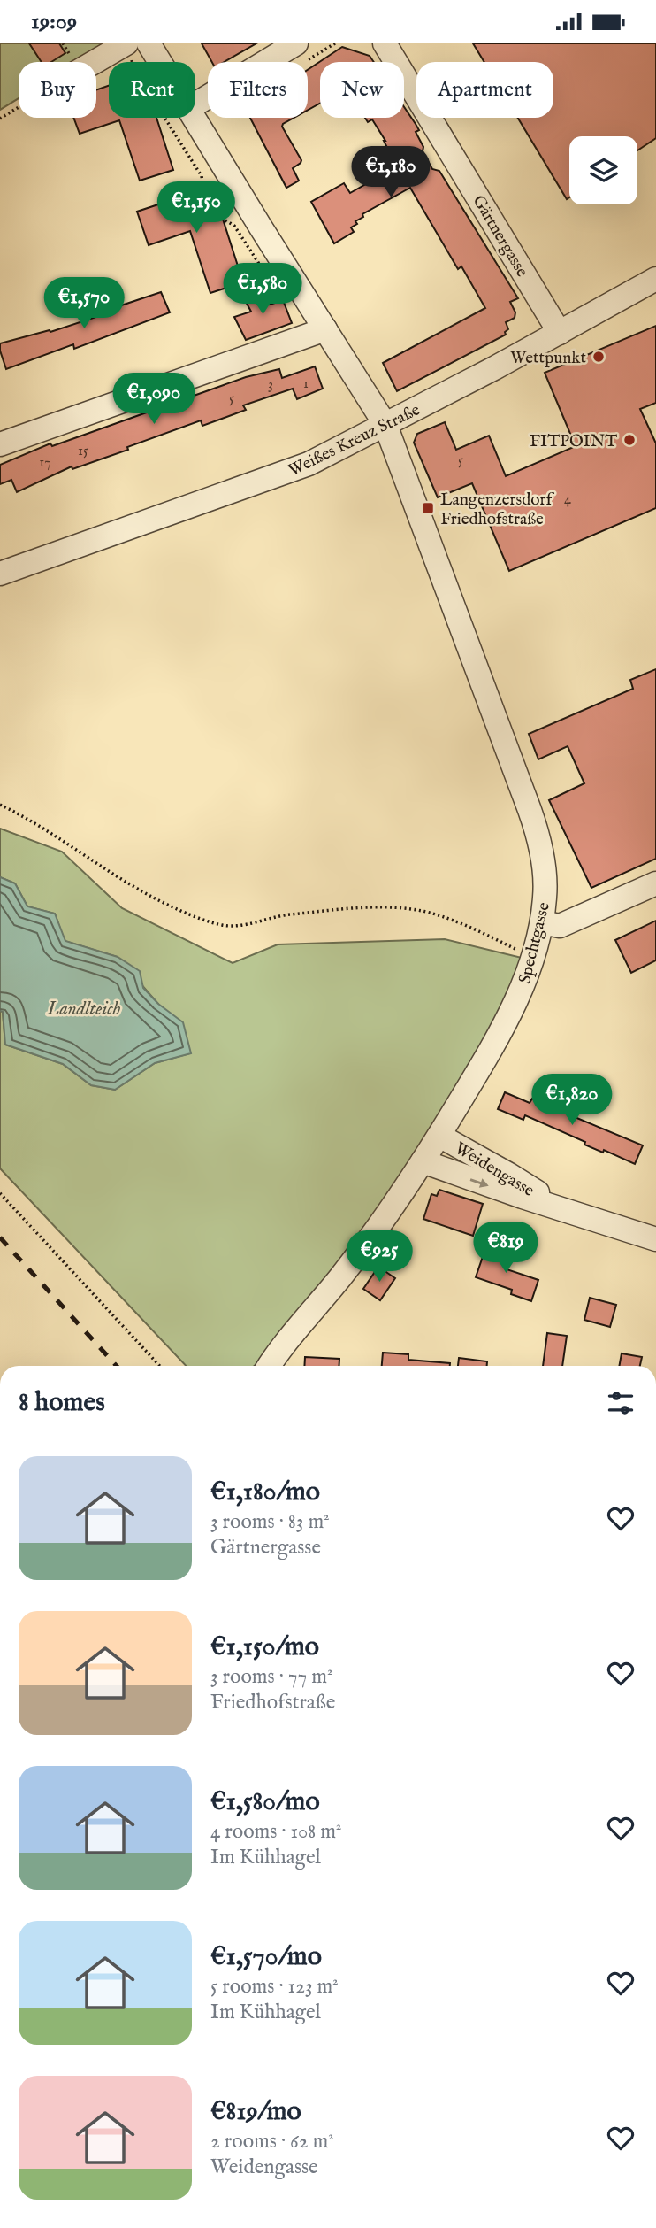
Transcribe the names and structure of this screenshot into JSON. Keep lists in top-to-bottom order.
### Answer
{
  "streets": {
    "street": [
      "Gärtnergasse",
      "Weißes Kreuz Straße",
      "Spechtgasse",
      "Weidengasse"
    ]
  },
  "crossings": [
    ["Gärtnergasse", "Weißes Kreuz Straße"],
    ["Weißes Kreuz Straße", "Spechtgasse"],
    ["Spechtgasse", "Weidengasse"]
  ],
  "water": ["Landlteich"],
  "places": {
    "other": ["Wettpunkt", "FITPOINT"],
    "transit": ["Langenzersdorf Friedhofstraße"]
  },
  "house_numbers": [
    "1",
    "3",
    "5",
    "15",
    "5",
    "17",
    "4"
  ],
  "page": {
    "status": "19:09",
    "chip": [
      "Buy",
      "Rent",
      "Filters",
      "New",
      "Apartment"
    ],
    "price": [
      "€1,180",
      "€1,150",
      "€1,580",
      "€1,570",
      "€1,090",
      "€1,820",
      "€819",
      "€925"
    ],
    "heading": "8 homes",
    "list": [
      {
        "name": "€1,180/mo",
        "note": "3 rooms · 83 m² · Gärtnergasse"
      },
      {
        "name": "€1,150/mo",
        "note": "3 rooms · 77 m² · Friedhofstraße"
      },
      {
        "name": "€1,580/mo",
        "note": "4 rooms · 108 m² · Im Kühhagel"
      },
      {
        "name": "€1,570/mo",
        "note": "5 rooms · 123 m² · Im Kühhagel"
      },
      {
        "name": "€819/mo",
        "note": "2 rooms · 62 m² · Weidengasse"
      }
    ]
  }
}
